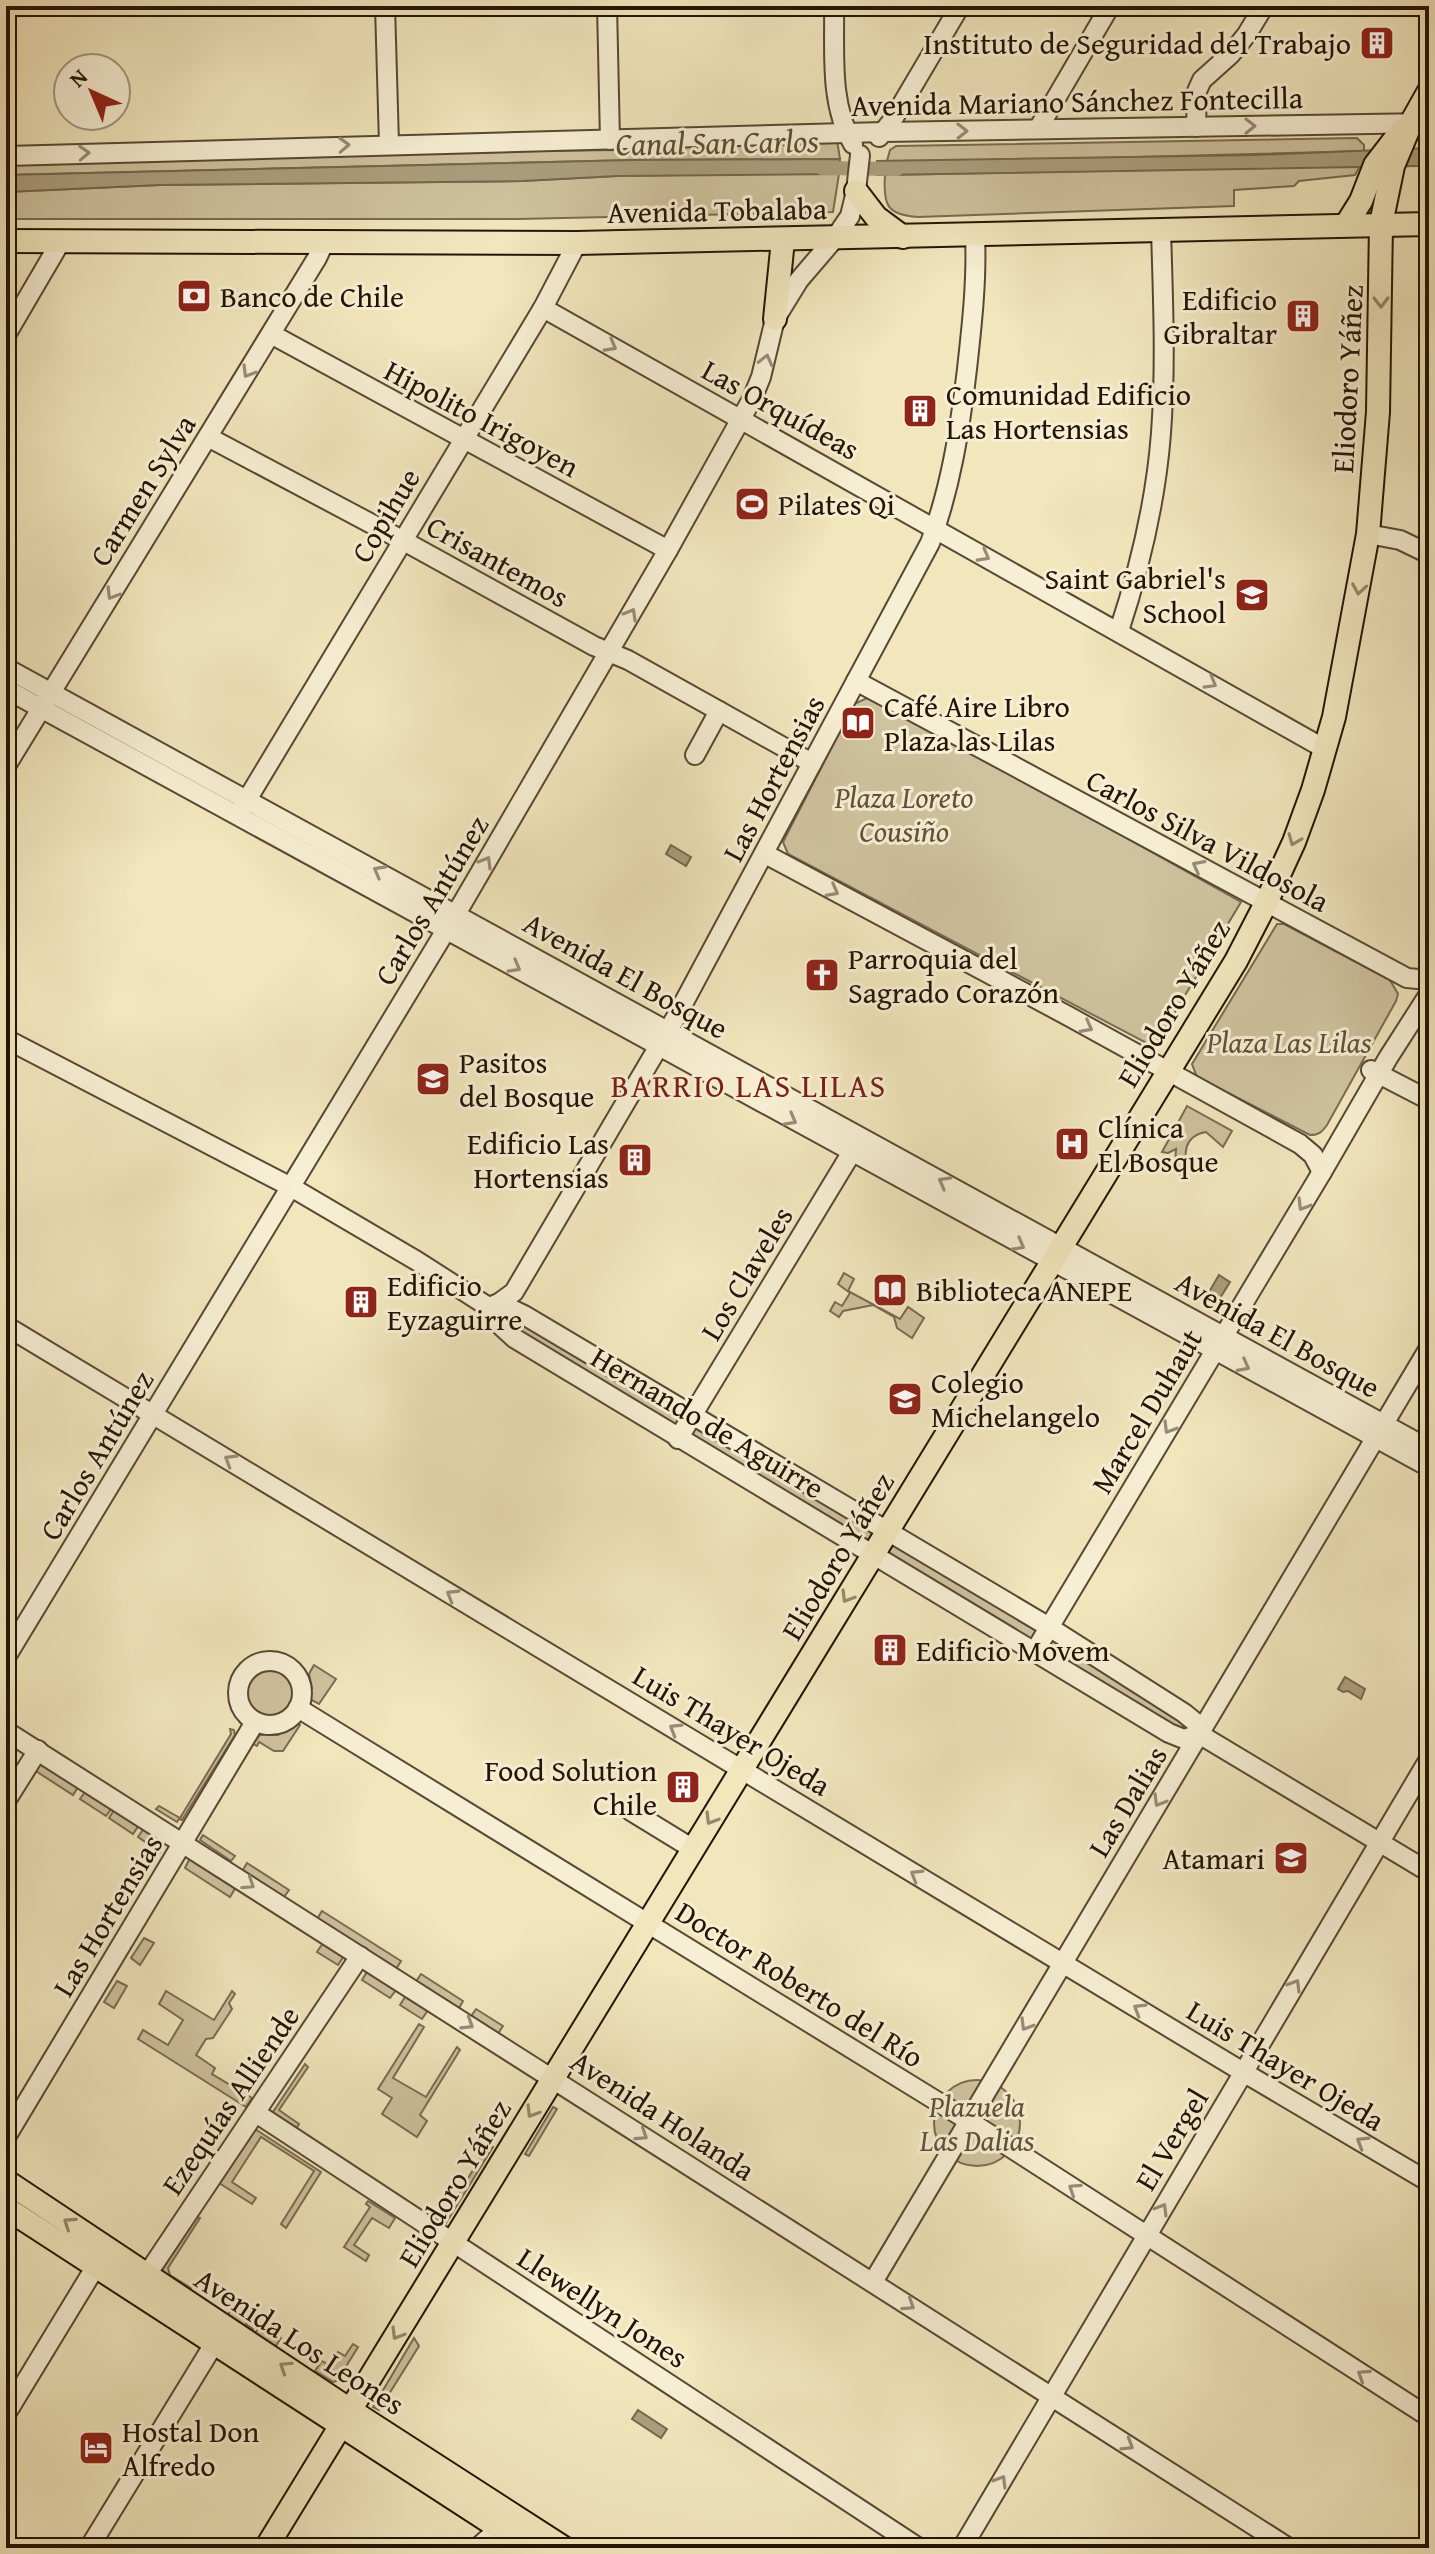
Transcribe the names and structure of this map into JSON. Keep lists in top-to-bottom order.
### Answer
{
  "streets": {
    "main road": ["Avenida Tobalaba", "Eliodoro Yáñez", "Avenida Los Leones"],
    "street": [
      "Avenida Mariano Sánchez Fontecilla",
      "Las Orquídeas",
      "Hipolito Irigoyen",
      "Carmen Sylva",
      "Copihue",
      "Crisantemos",
      "Las Hortensias",
      "Carlos Silva Vildosola",
      "Carlos Antúnez",
      "Avenida El Bosque",
      "Los Claveles",
      "Marcel Duhaut",
      "Hernando de Aguirre",
      "Luis Thayer Ojeda",
      "Las Dalias",
      "Doctor Roberto del Río",
      "Ezequías Alliende",
      "Avenida Holanda",
      "El Vergel",
      "Llewellyn Jones"
    ]
  },
  "crossings": [
    ["Avenida Mariano Sánchez Fontecilla", "Eliodoro Yáñez"],
    ["Avenida Tobalaba", "Eliodoro Yáñez"],
    ["Avenida Tobalaba", "Carmen Sylva"],
    ["Avenida Tobalaba", "Copihue"],
    ["Avenida Tobalaba", "Las Hortensias"],
    ["Avenida Tobalaba", "Carlos Antúnez"],
    ["Eliodoro Yáñez", "Las Orquídeas"],
    ["Eliodoro Yáñez", "Carlos Silva Vildosola"],
    ["Eliodoro Yáñez", "Avenida El Bosque"],
    ["Eliodoro Yáñez", "Hernando de Aguirre"],
    ["Eliodoro Yáñez", "Luis Thayer Ojeda"],
    ["Eliodoro Yáñez", "Doctor Roberto del Río"],
    ["Eliodoro Yáñez", "Avenida Holanda"],
    ["Eliodoro Yáñez", "Llewellyn Jones"],
    ["Eliodoro Yáñez", "Avenida Los Leones"],
    ["Las Orquídeas", "Copihue"],
    ["Las Orquídeas", "Las Hortensias"],
    ["Las Orquídeas", "Carlos Antúnez"],
    ["Hipolito Irigoyen", "Carmen Sylva"],
    ["Hipolito Irigoyen", "Copihue"],
    ["Hipolito Irigoyen", "Carlos Antúnez"],
    ["Carmen Sylva", "Crisantemos"],
    ["Carmen Sylva", "Avenida El Bosque"],
    ["Copihue", "Crisantemos"],
    ["Copihue", "Avenida El Bosque"],
    ["Crisantemos", "Las Hortensias"],
    ["Crisantemos", "Carlos Antúnez"],
    ["Las Hortensias", "Carlos Silva Vildosola"],
    ["Las Hortensias", "Avenida El Bosque"],
    ["Las Hortensias", "Hernando de Aguirre"],
    ["Las Hortensias", "Doctor Roberto del Río"],
    ["Las Hortensias", "Avenida Holanda"],
    ["Carlos Antúnez", "Avenida El Bosque"],
    ["Carlos Antúnez", "Hernando de Aguirre"],
    ["Carlos Antúnez", "Luis Thayer Ojeda"],
    ["Avenida El Bosque", "Los Claveles"],
    ["Avenida El Bosque", "Marcel Duhaut"],
    ["Avenida El Bosque", "Las Dalias"],
    ["Los Claveles", "Hernando de Aguirre"],
    ["Marcel Duhaut", "Hernando de Aguirre"],
    ["Hernando de Aguirre", "Las Dalias"],
    ["Hernando de Aguirre", "El Vergel"],
    ["Luis Thayer Ojeda", "Las Dalias"],
    ["Luis Thayer Ojeda", "El Vergel"],
    ["Las Dalias", "Doctor Roberto del Río"],
    ["Las Dalias", "Avenida Holanda"],
    ["Doctor Roberto del Río", "El Vergel"],
    ["Ezequías Alliende", "Avenida Holanda"],
    ["Ezequías Alliende", "Llewellyn Jones"],
    ["Ezequías Alliende", "Avenida Los Leones"],
    ["Avenida Holanda", "El Vergel"]
  ],
  "one_way": [
    "Avenida Mariano Sánchez Fontecilla",
    "Eliodoro Yáñez",
    "Las Orquídeas",
    "Carmen Sylva",
    "Carlos Silva Vildosola",
    "Marcel Duhaut",
    "Luis Thayer Ojeda",
    "Las Dalias",
    "Doctor Roberto del Río",
    "Avenida Holanda",
    "El Vergel"
  ],
  "districts": ["BARRIO LAS LILAS"],
  "water": ["Canal San Carlos"],
  "parks": ["Plaza Loreto Cousiño", "Plaza Las Lilas", "Plazuela Las Dalias"],
  "places": {
    "building": [
      "Instituto de Seguridad del Trabajo",
      "Edificio Gibraltar",
      "Comunidad Edificio Las Hortensias",
      "Edificio Las Hortensias",
      "Edificio Eyzaguirre",
      "Edificio Movem",
      "Food Solution Chile"
    ],
    "bank": ["Banco de Chile"],
    "sports": ["Pilates Qi"],
    "school or university": [
      "Saint Gabriel's School",
      "Pasitos del Bosque",
      "Colegio Michelangelo",
      "Atamari"
    ],
    "library": ["Café Aire Libro Plaza las Lilas", "Biblioteca ANEPE"],
    "church": ["Parroquia del Sagrado Corazón"],
    "hospital": ["Clínica El Bosque"],
    "hotel": ["Hostal Don Alfredo"]
  },
  "north": "top left"
}
